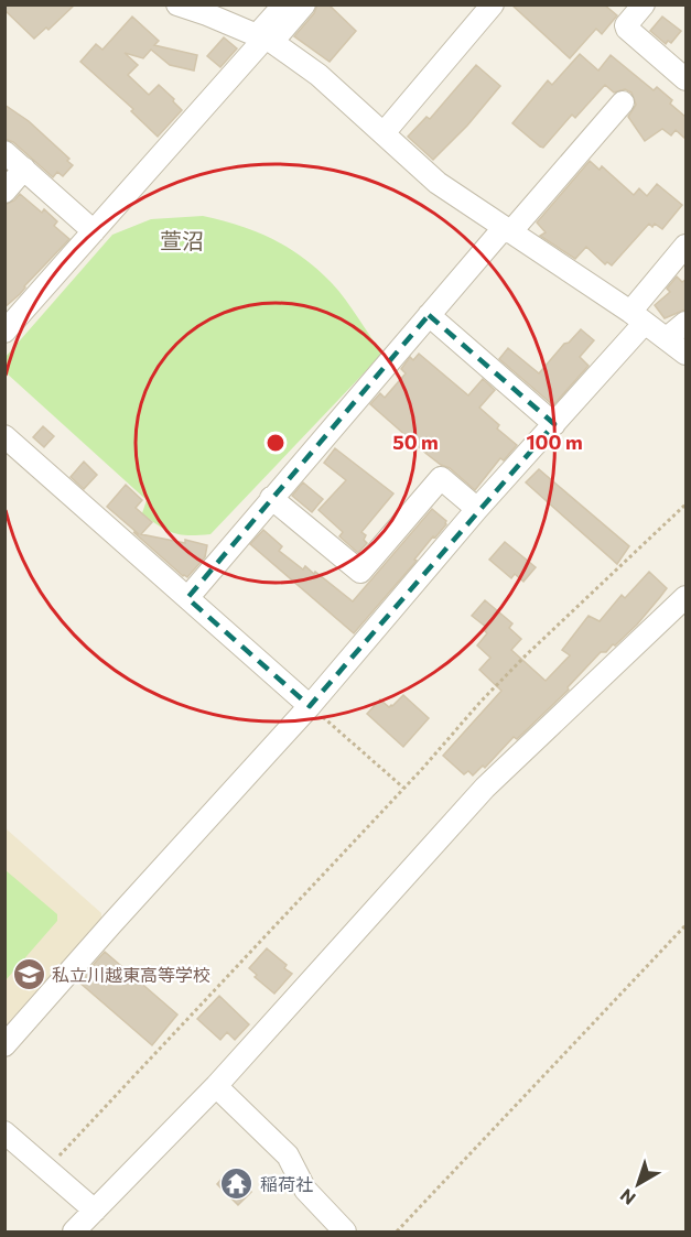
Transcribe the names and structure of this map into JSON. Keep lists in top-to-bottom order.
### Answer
{
  "districts": ["萱沼"],
  "places": {
    "school or university": ["私立川越東高等学校"],
    "temple": ["稲荷社"]
  },
  "north": "bottom left",
  "rings": ["50 m", "100 m"]
}
